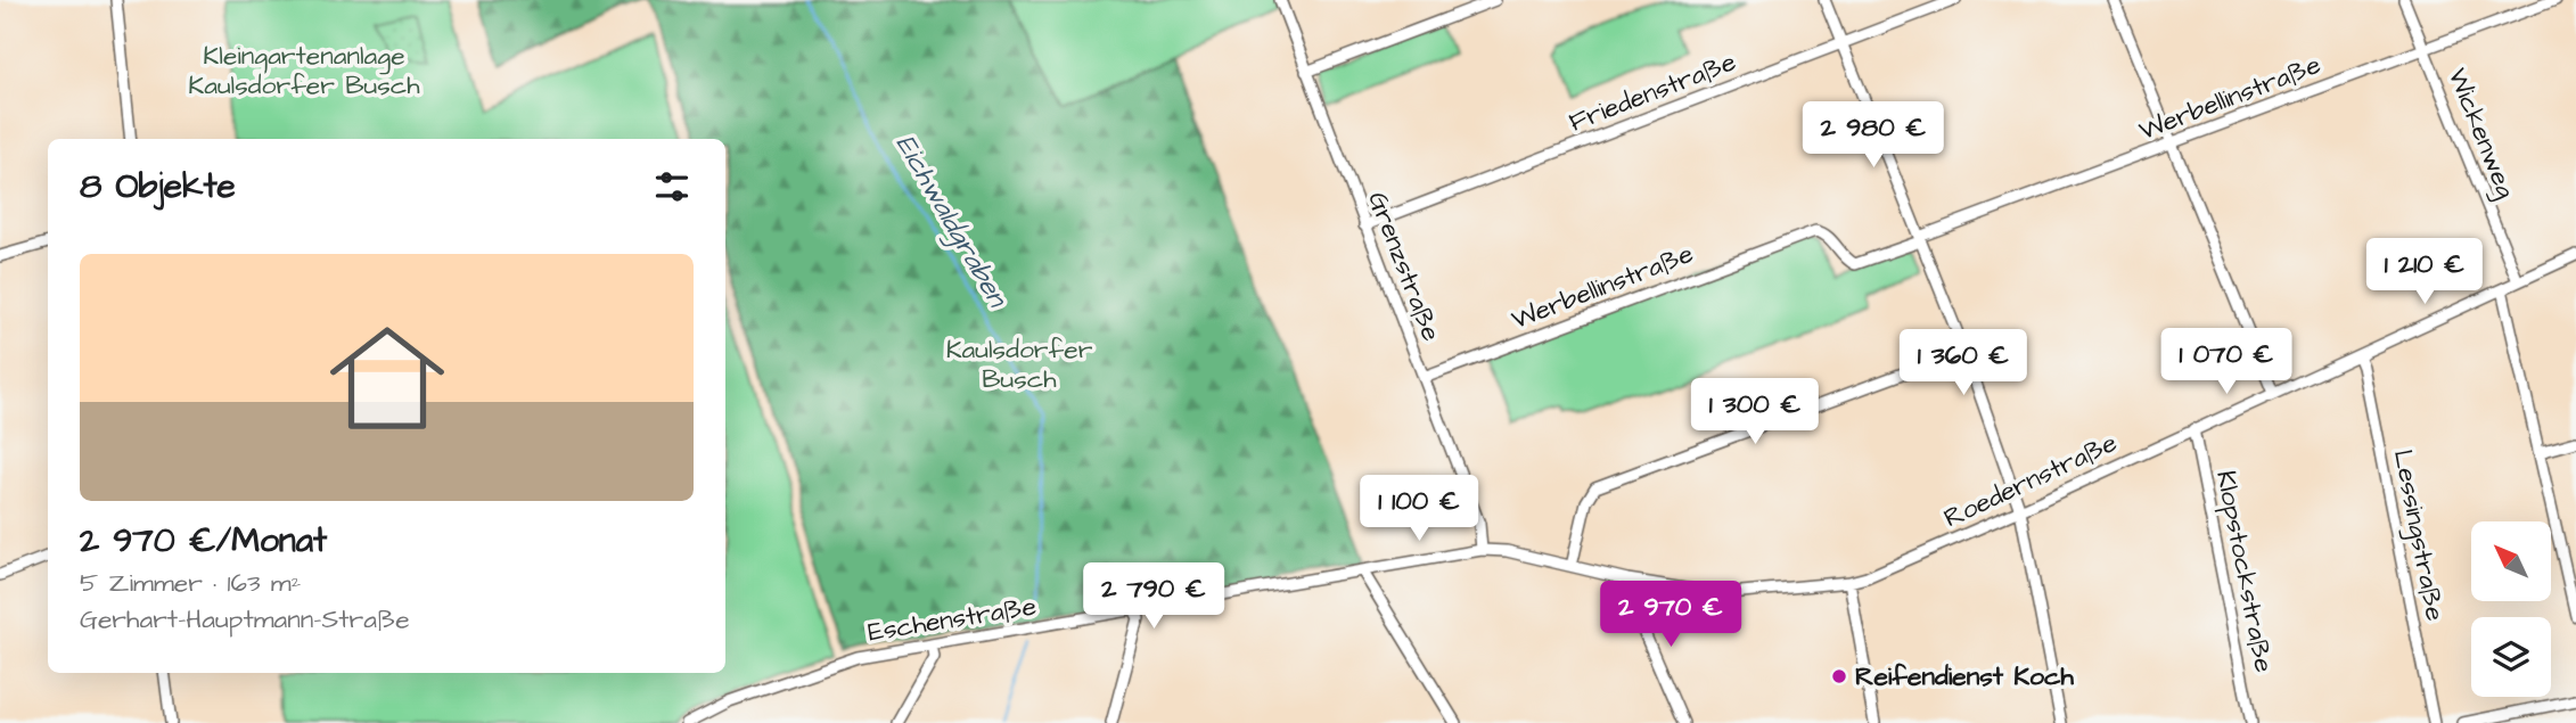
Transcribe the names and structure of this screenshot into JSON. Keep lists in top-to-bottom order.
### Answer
{
  "streets": {
    "street": [
      "Friedenstraße",
      "Werbellinstraße",
      "Wickenweg",
      "Grenzstraße",
      "Roedernstraße",
      "Lessingstraße",
      "Klopstockstraße",
      "Eschenstraße"
    ]
  },
  "crossings": [
    ["Friedenstraße", "Grenzstraße"],
    ["Werbellinstraße", "Wickenweg"],
    ["Werbellinstraße", "Grenzstraße"],
    ["Wickenweg", "Roedernstraße"],
    ["Grenzstraße", "Eschenstraße"],
    ["Roedernstraße", "Lessingstraße"],
    ["Roedernstraße", "Klopstockstraße"],
    ["Roedernstraße", "Eschenstraße"]
  ],
  "water": ["Eichwaldgraben"],
  "parks": ["Kleingartenanlage Kaulsdorfer Busch", "Kaulsdorfer Busch"],
  "places": ["Reifendienst Koch"],
  "north": "top left",
  "page": {
    "price": [
      "2 980 €",
      "1 210 €",
      "1 070 €",
      "1 360 €",
      "1 300 €",
      "1 100 €",
      "2 790 €",
      "2 970 €"
    ],
    "heading": "8 Objekte",
    "list": [
      {
        "name": "2 970 €/Monat",
        "note": "5 Zimmer · 163 m² · Gerhart-Hauptmann-Straße"
      }
    ]
  }
}
